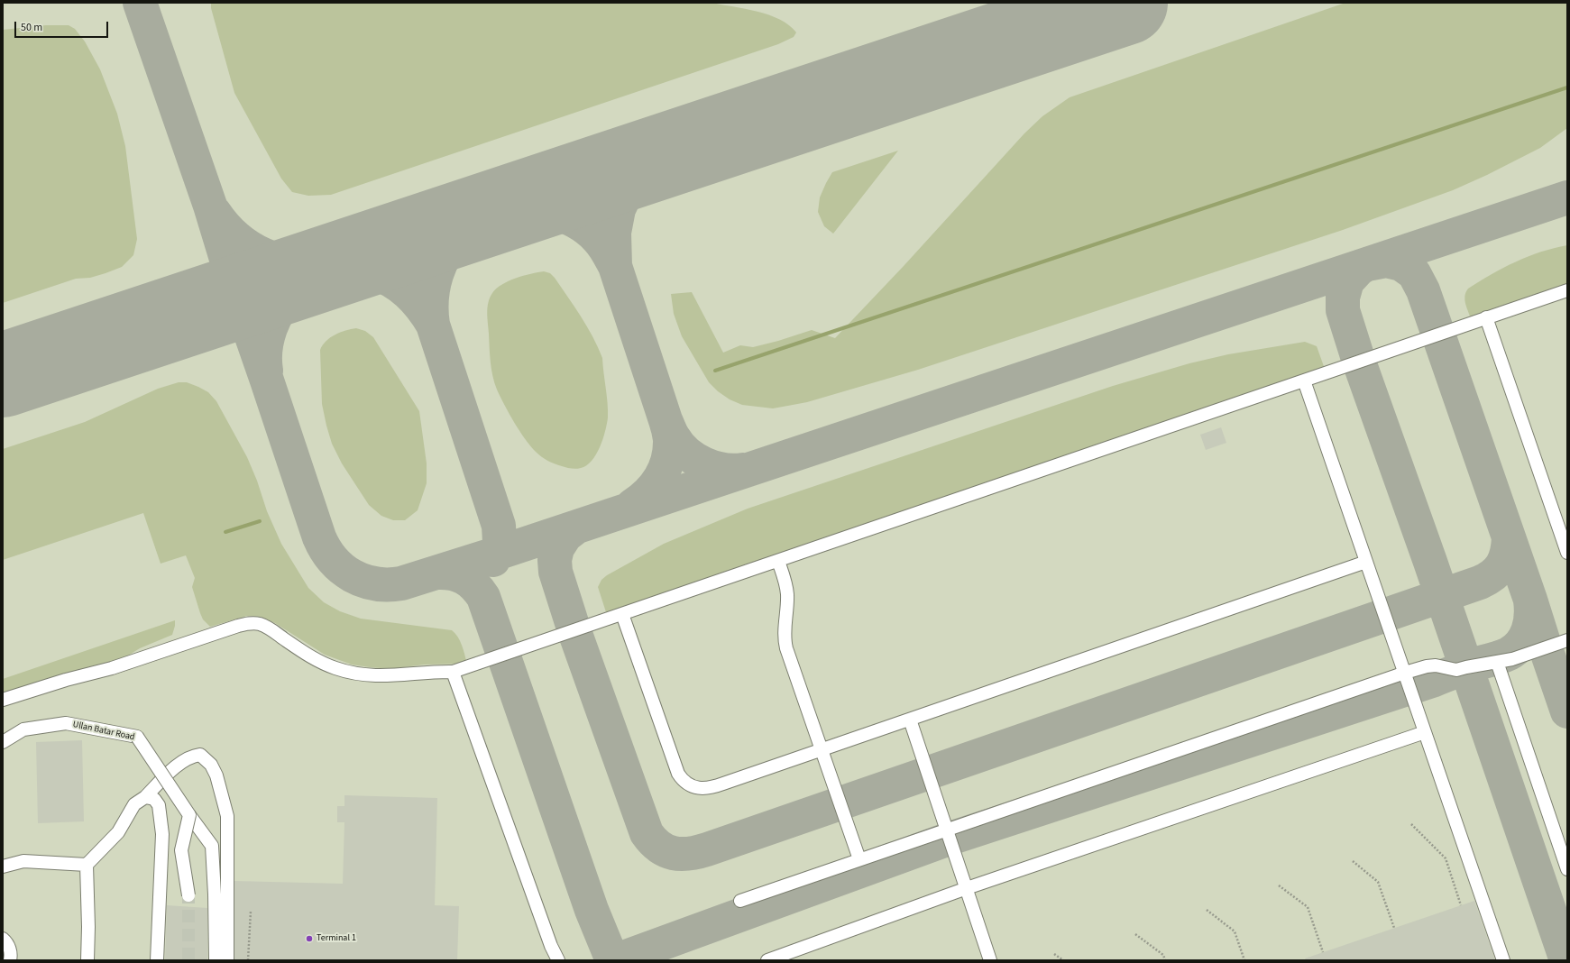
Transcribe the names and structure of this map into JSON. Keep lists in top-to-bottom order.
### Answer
{
  "streets": {
    "street": ["Ullan Batar Road"]
  },
  "places": ["Terminal 1"],
  "scale_bar": "50 m"
}
